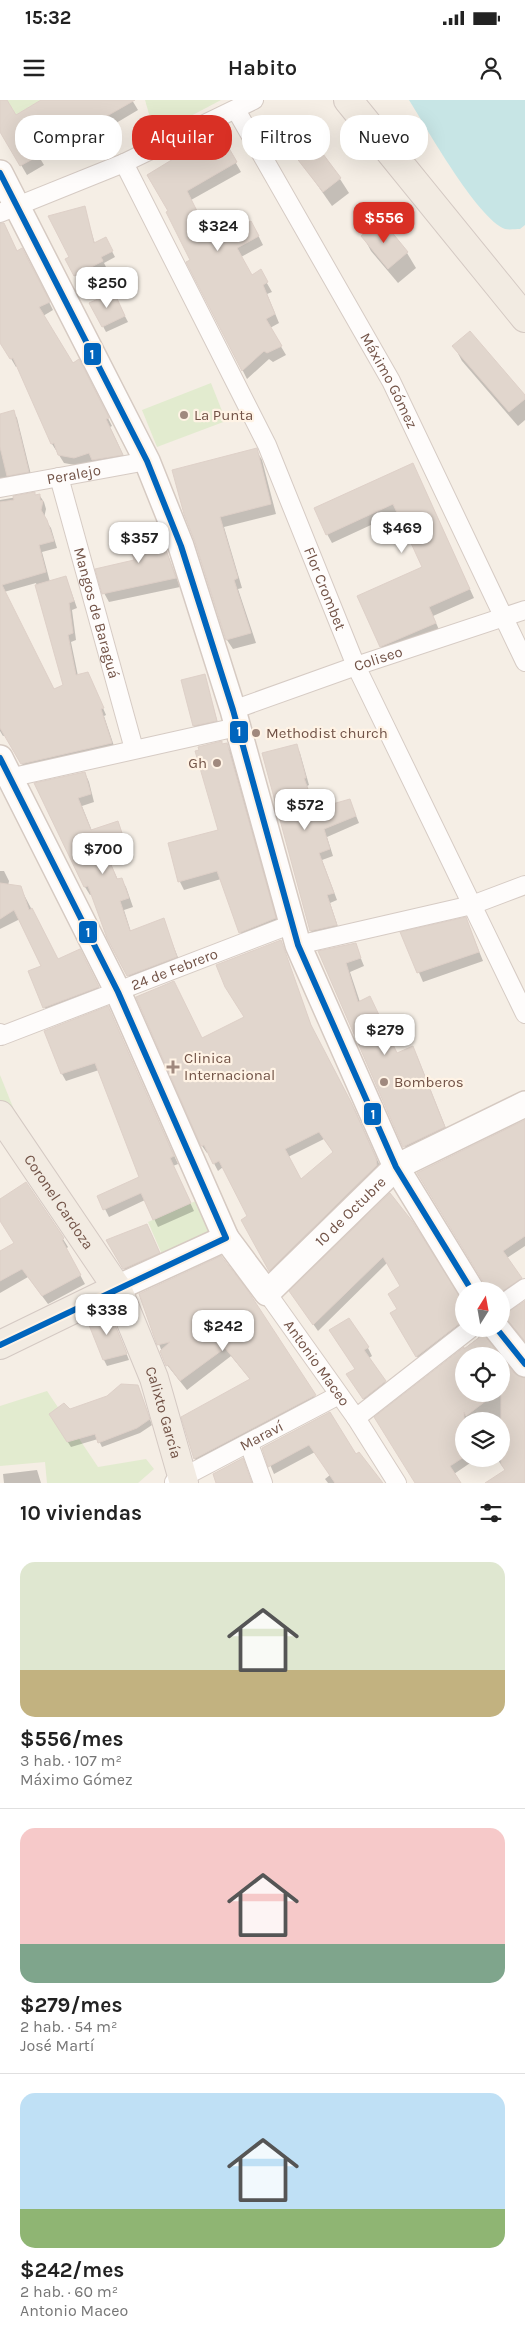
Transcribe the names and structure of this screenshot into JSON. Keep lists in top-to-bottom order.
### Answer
{
  "streets": {
    "main road": [
      "Coronel Cardoza",
      "10 de Octubre",
      "Antonio Maceo",
      "Calixto García"
    ],
    "street": [
      "Máximo Gómez",
      "Peralejo",
      "Flor Crombet",
      "Mangos de Baraguá",
      "Coliseo",
      "24 de Febrero",
      "Maraví"
    ]
  },
  "crossings": [
    ["Máximo Gómez", "Coliseo"],
    ["Peralejo", "Mangos de Baraguá"],
    ["Flor Crombet", "Coliseo"],
    ["Flor Crombet", "24 de Febrero"],
    ["Mangos de Baraguá", "Coliseo"],
    ["Coliseo", "Antonio Maceo"],
    ["24 de Febrero", "Antonio Maceo"],
    ["Coronel Cardoza", "Calixto García"],
    ["10 de Octubre", "Antonio Maceo"],
    ["Antonio Maceo", "Maraví"],
    ["Calixto García", "Maraví"]
  ],
  "places": {
    "other": [
      "La Punta",
      "Methodist church",
      "Gh",
      "Bomberos"
    ],
    "health": ["Clinica Internacional"]
  },
  "lines": ["transit line 1"],
  "north": "top",
  "page": {
    "status": "15:32",
    "header": "Habito",
    "chip": [
      "Comprar",
      "Alquilar",
      "Filtros",
      "Nuevo"
    ],
    "price": [
      "$556",
      "$324",
      "$250",
      "$469",
      "$357",
      "$572",
      "$700",
      "$279",
      "$338",
      "$242"
    ],
    "heading": "10 viviendas",
    "list": [
      {
        "name": "$556/mes",
        "note": "3 hab. · 107 m² · Máximo Gómez"
      },
      {
        "name": "$279/mes",
        "note": "2 hab. · 54 m² · José Martí"
      },
      {
        "name": "$242/mes",
        "note": "2 hab. · 60 m² · Antonio Maceo"
      }
    ]
  }
}
